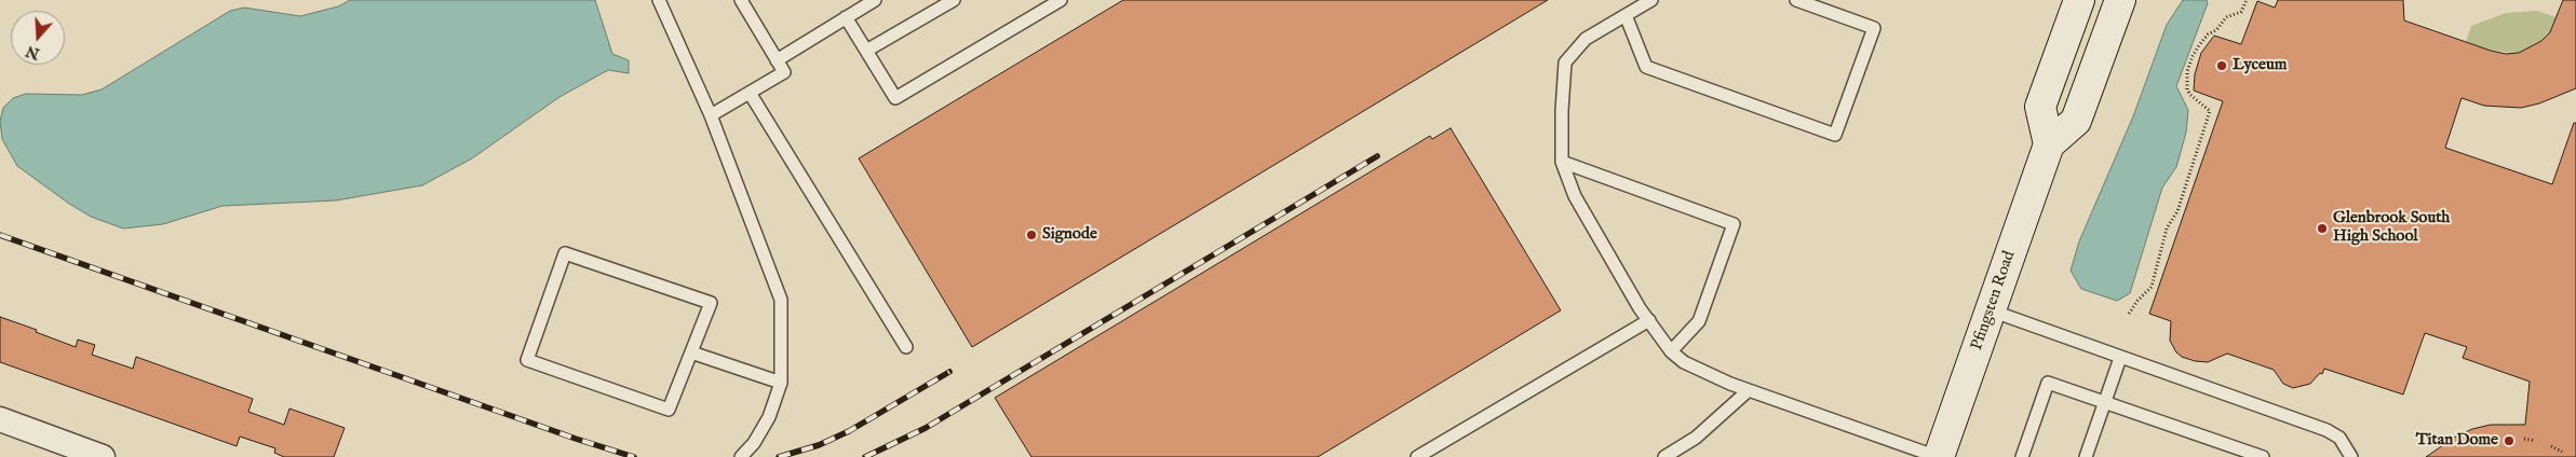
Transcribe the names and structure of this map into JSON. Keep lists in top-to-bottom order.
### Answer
{
  "streets": {
    "main road": ["Pfingsten Road"]
  },
  "places": [
    "Lyceum",
    "Glenbrook South High School",
    "Signode",
    "Titan Dome"
  ],
  "north": "bottom"
}
